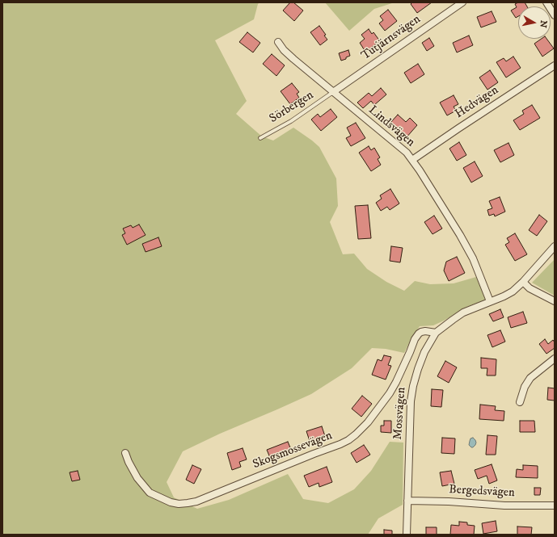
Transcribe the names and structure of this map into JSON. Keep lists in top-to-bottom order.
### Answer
{
  "streets": {
    "street": [
      "Tutjärnsvägen",
      "Hedvägen",
      "Lindsvägen",
      "Mossvägen",
      "Skogsmossevägen",
      "Bergedsvägen"
    ],
    "lane": ["Sörbergen"]
  },
  "crossings": [
    ["Tutjärnsvägen", "Sörbergen"],
    ["Tutjärnsvägen", "Lindsvägen"],
    ["Hedvägen", "Lindsvägen"],
    ["Sörbergen", "Lindsvägen"],
    ["Lindsvägen", "Mossvägen"],
    ["Mossvägen", "Skogsmossevägen"],
    ["Mossvägen", "Bergedsvägen"]
  ],
  "north": "right"
}
